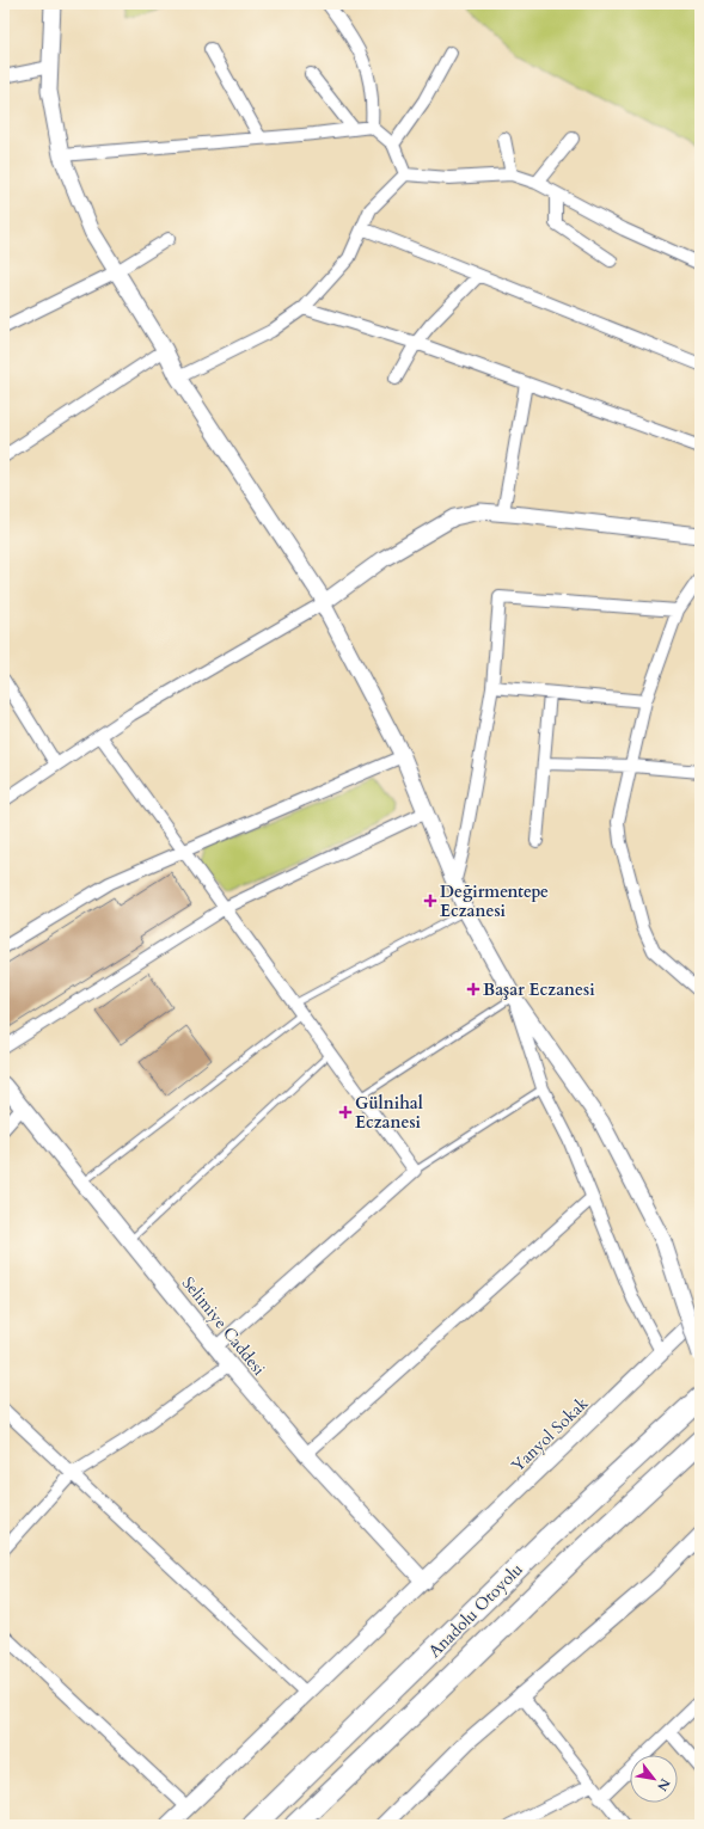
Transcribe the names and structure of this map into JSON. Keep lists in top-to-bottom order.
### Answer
{
  "streets": {
    "highway": ["Anadolu Otoyolu"],
    "street": ["Selimiye Caddesi", "Yanyol Sokak"]
  },
  "crossings": [
    ["Selimiye Caddesi", "Yanyol Sokak"]
  ],
  "places": {
    "health": ["Değirmentepe Eczanesi", "Başar Eczanesi", "Gülnihal Eczanesi"]
  },
  "north": "bottom right"
}
